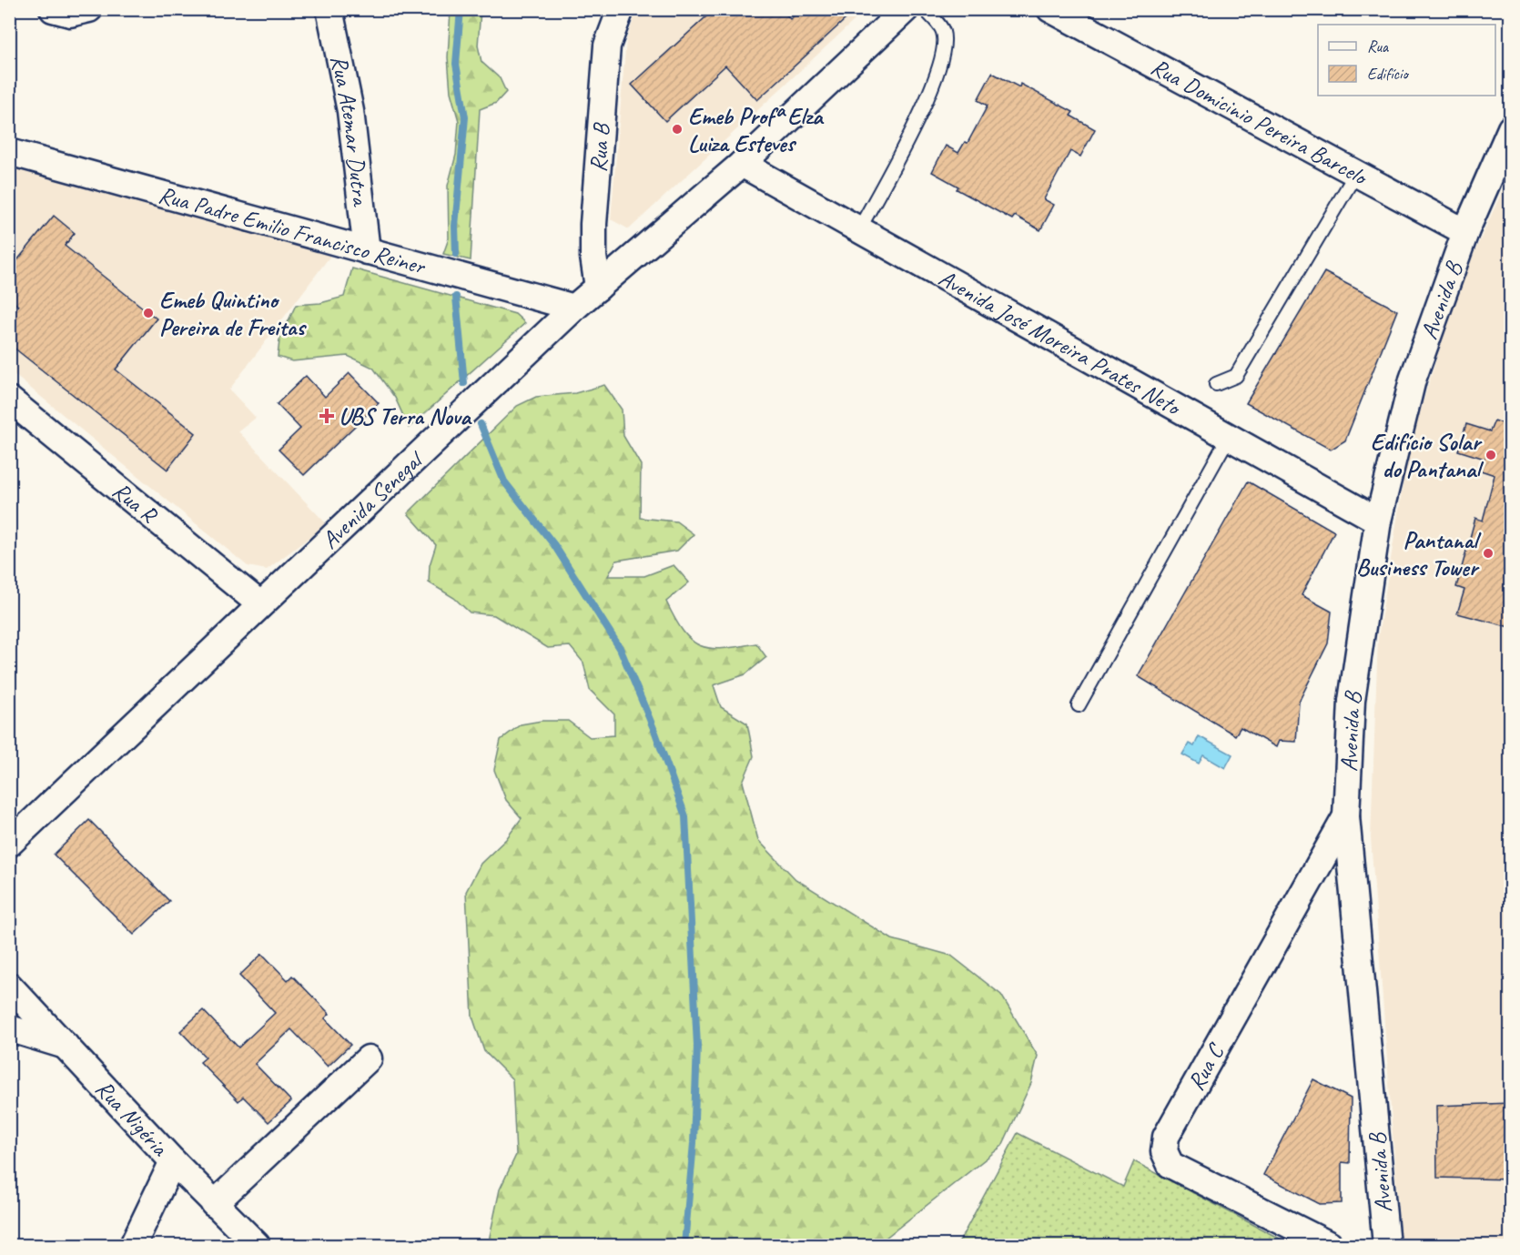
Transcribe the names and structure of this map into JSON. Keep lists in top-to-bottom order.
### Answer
{
  "streets": {
    "street": [
      "Rua Domicinio Pereira Barcelo",
      "Rua Atemar Dutra",
      "Rua B",
      "Rua Padre Emilio Francisco Reiner",
      "Avenida B",
      "Avenida José Moreira Prates Neto",
      "Avenida Senegal",
      "Rua R",
      "Rua C",
      "Rua Nigéria"
    ]
  },
  "crossings": [
    ["Rua Domicinio Pereira Barcelo", "Avenida B"],
    ["Rua Atemar Dutra", "Rua Padre Emilio Francisco Reiner"],
    ["Rua B", "Avenida Senegal"],
    ["Rua Padre Emilio Francisco Reiner", "Avenida Senegal"],
    ["Avenida B", "Avenida José Moreira Prates Neto"],
    ["Avenida B", "Rua C"],
    ["Avenida José Moreira Prates Neto", "Avenida Senegal"],
    ["Avenida Senegal", "Rua R"]
  ],
  "places": {
    "other": [
      "Emeb Profª Elza Luiza Esteves",
      "Emeb Quintino Pereira de Freitas",
      "Edifício Solar do Pantanal",
      "Pantanal Business Tower"
    ],
    "health": ["UBS Terra Nova"]
  },
  "legend": ["Rua", "Edifício"]
}
